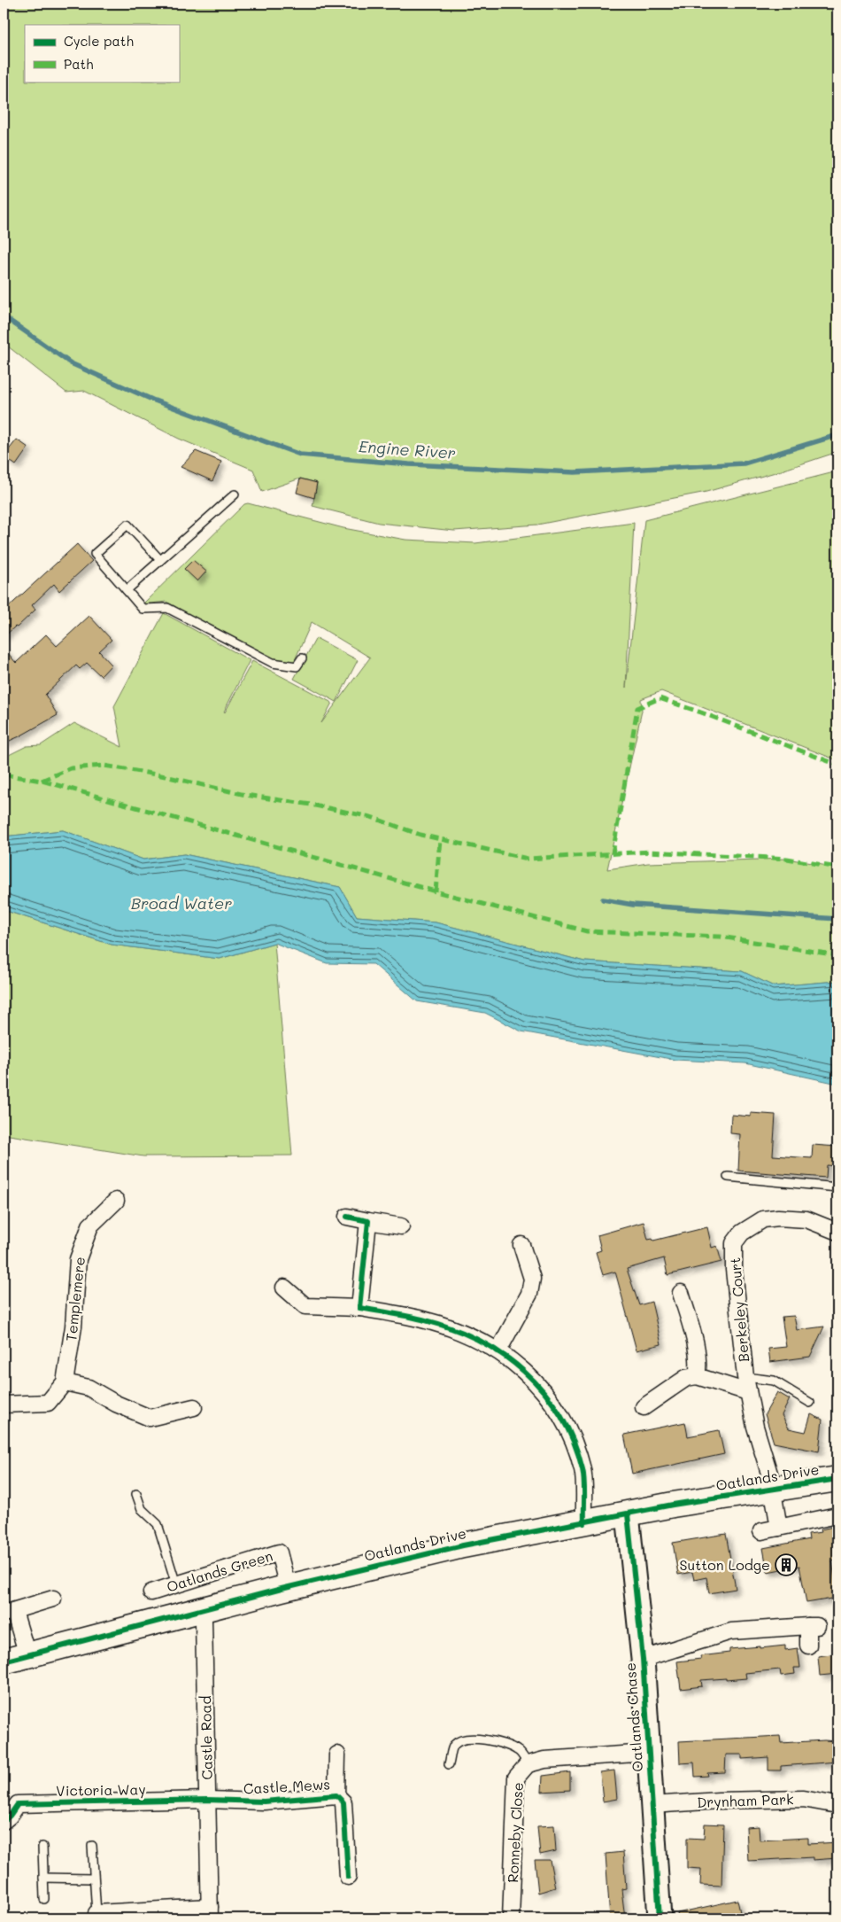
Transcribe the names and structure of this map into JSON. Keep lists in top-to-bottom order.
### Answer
{
  "streets": {
    "main road": ["Oatlands Drive"],
    "street": [
      "Templemere",
      "Berkeley Court",
      "Oatlands Green",
      "Oatlands Chase",
      "Castle Road",
      "Castle Mews",
      "Victoria Way",
      "Drynham Park",
      "Ronneby Close"
    ]
  },
  "crossings": [
    ["Berkeley Court", "Oatlands Drive"],
    ["Oatlands Drive", "Oatlands Green"],
    ["Oatlands Drive", "Oatlands Chase"],
    ["Oatlands Drive", "Castle Road"],
    ["Oatlands Chase", "Drynham Park"],
    ["Oatlands Chase", "Ronneby Close"],
    ["Castle Road", "Castle Mews"],
    ["Castle Road", "Victoria Way"],
    ["Castle Mews", "Victoria Way"]
  ],
  "water": ["Engine River", "Broad Water"],
  "places": {
    "building": ["Sutton Lodge"]
  },
  "legend": ["Cycle path", "Path"]
}
